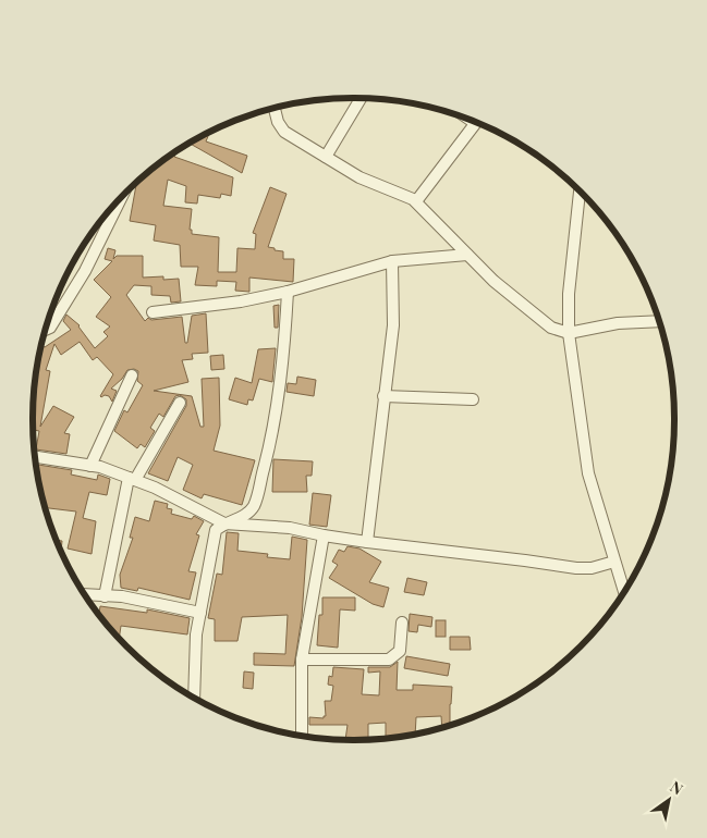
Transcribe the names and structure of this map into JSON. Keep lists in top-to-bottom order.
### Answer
{
  "north": "top right"
}
